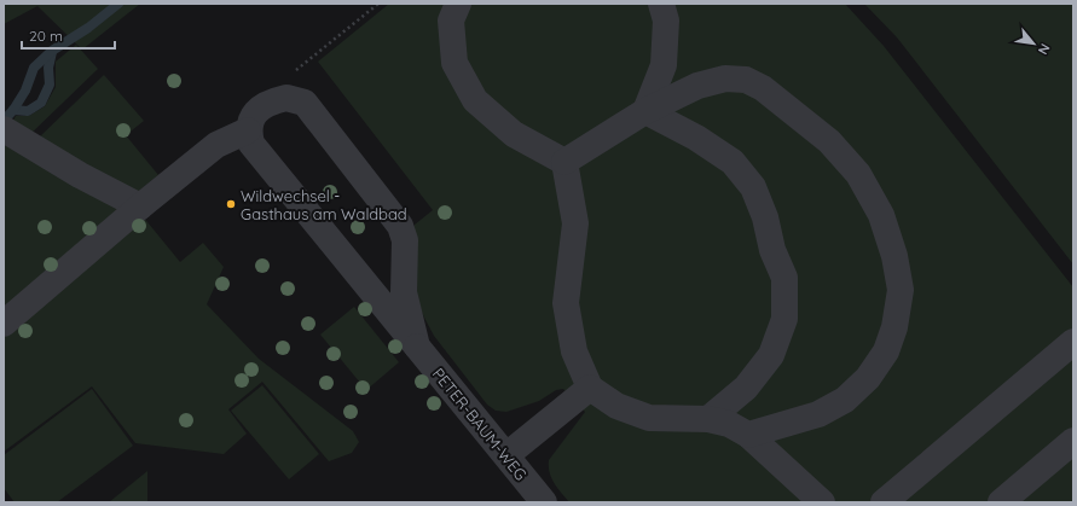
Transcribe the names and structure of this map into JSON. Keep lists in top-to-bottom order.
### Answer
{
  "streets": {
    "street": ["PETER-BAUM-WEG"]
  },
  "places": ["Wildwechsel - Gasthaus am Waldbad"],
  "scale_bar": "20 m",
  "north": "bottom right"
}
